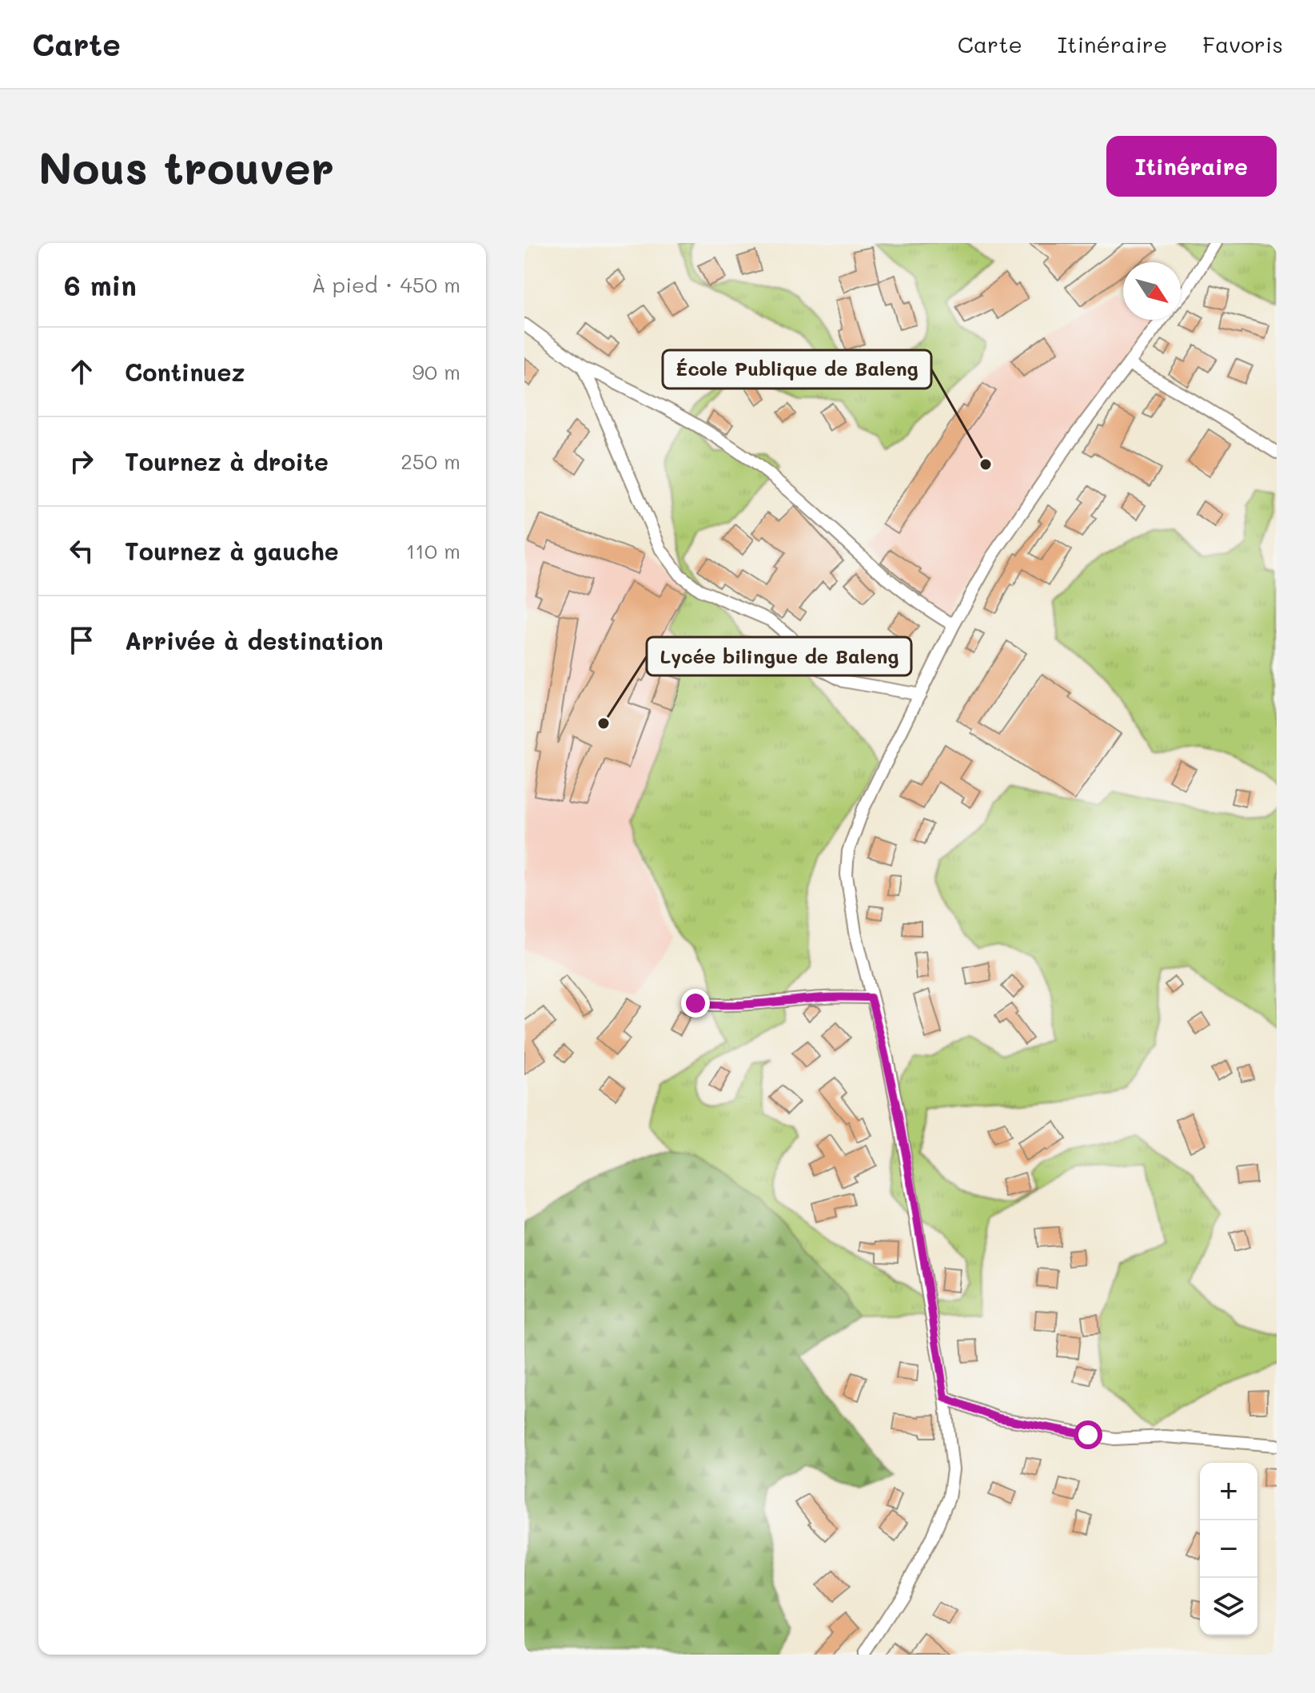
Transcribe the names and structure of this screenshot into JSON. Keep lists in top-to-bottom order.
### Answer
{
  "places": ["École Publique de Baleng", "Lycée bilingue de Baleng"],
  "north": "bottom right",
  "page": {
    "header": "Carte",
    "nav": ["Carte", "Itinéraire", "Favoris"],
    "buttons": "Itinéraire",
    "title": "Nous trouver",
    "heading": ["6 min", "À pied · 450 m"],
    "list": [
      ["Continuez", "90 m"],
      ["Tournez à droite", "250 m"],
      ["Tournez à gauche", "110 m"],
      "Arrivée à destination"
    ],
    "map_buttons": ["+", "−"]
  }
}
